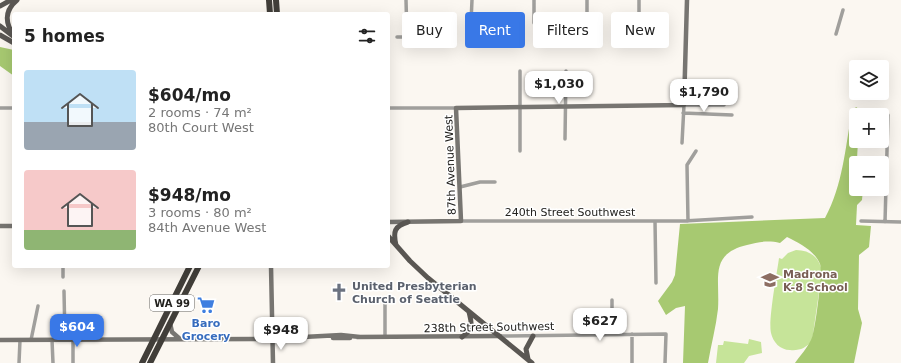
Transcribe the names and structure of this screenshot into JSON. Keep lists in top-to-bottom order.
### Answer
{
  "streets": {
    "highway": ["WA 99"],
    "street": ["87th Avenue West", "240th Street Southwest", "238th Street Southwest"]
  },
  "crossings": [
    ["87th Avenue West", "240th Street Southwest"],
    ["WA 99", "238th Street Southwest"]
  ],
  "places": {
    "school or university": ["Madrona K-8 School"],
    "church": ["United Presbyterian Church of Seattle"],
    "supermarket": ["Baro Grocery"]
  },
  "page": {
    "chip": [
      "Buy",
      "Rent",
      "Filters",
      "New"
    ],
    "heading": "5 homes",
    "map_buttons": ["+", "−"],
    "list": [
      {
        "name": "$604/mo",
        "note": "2 rooms · 74 m² · 80th Court West"
      },
      {
        "name": "$948/mo",
        "note": "3 rooms · 80 m² · 84th Avenue West"
      }
    ],
    "price": [
      "$1,030",
      "$1,790",
      "$627",
      "$604",
      "$948"
    ]
  }
}
